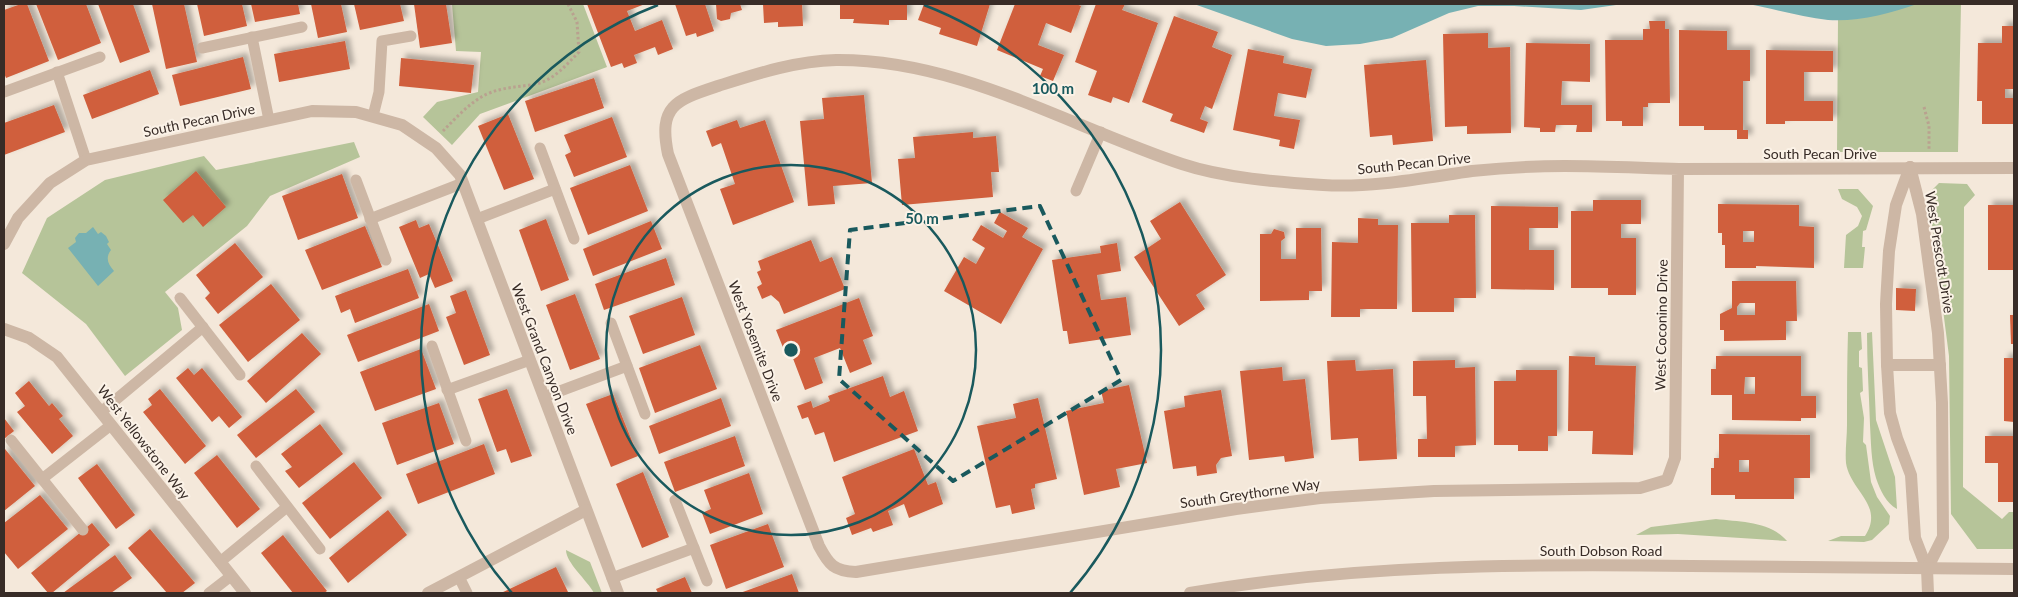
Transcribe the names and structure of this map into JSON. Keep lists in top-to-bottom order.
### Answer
{
  "streets": {
    "street": [
      "South Pecan Drive",
      "West Prescott Drive",
      "West Coconino Drive",
      "West Yosemite Drive",
      "West Grand Canyon Drive",
      "West Yellowstone Way",
      "South Greythorne Way",
      "South Dobson Road"
    ]
  },
  "crossings": [
    ["South Pecan Drive", "West Prescott Drive"],
    ["South Pecan Drive", "West Coconino Drive"],
    ["South Pecan Drive", "West Yosemite Drive"],
    ["South Pecan Drive", "West Grand Canyon Drive"],
    ["West Prescott Drive", "South Dobson Road"],
    ["West Coconino Drive", "South Greythorne Way"],
    ["West Yosemite Drive", "South Greythorne Way"]
  ],
  "rings": ["100 m", "50 m"]
}
